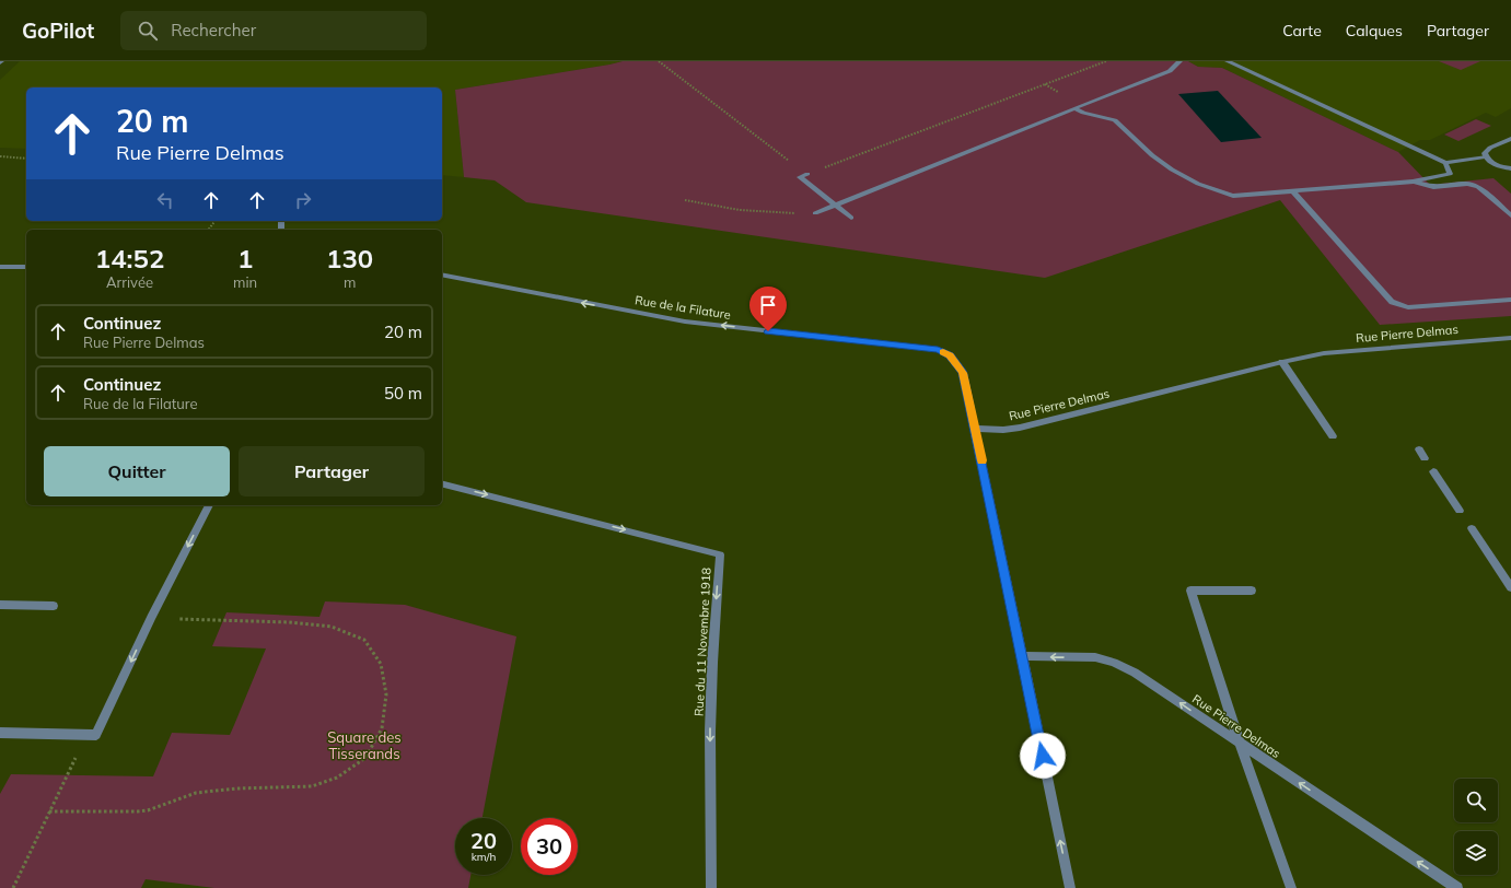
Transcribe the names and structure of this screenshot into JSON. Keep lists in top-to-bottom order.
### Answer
{
  "streets": {
    "street": ["Rue de la Filature", "Rue Pierre Delmas", "Rue du 11 Novembre 1918"]
  },
  "crossings": [
    ["Rue de la Filature", "Rue Pierre Delmas"]
  ],
  "one_way": ["Rue de la Filature", "Rue Pierre Delmas"],
  "parks": ["Square des Tisserands"],
  "page": {
    "header": "GoPilot",
    "search": "Rechercher",
    "nav": ["Carte", "Calques", "Partager"],
    "turn": ["20 m", "Rue Pierre Delmas"],
    "eta": [
      "14:52",
      "Arrivée",
      "1",
      "min",
      "130",
      "m"
    ],
    "list": [
      {
        "name": "Continuez",
        "note": "Rue Pierre Delmas",
        "value": "20 m"
      },
      {
        "name": "Continuez",
        "note": "Rue de la Filature",
        "value": "50 m"
      }
    ],
    "buttons": ["Quitter", "Partager"],
    "speed": "20 km/h",
    "limit": "30"
  }
}
